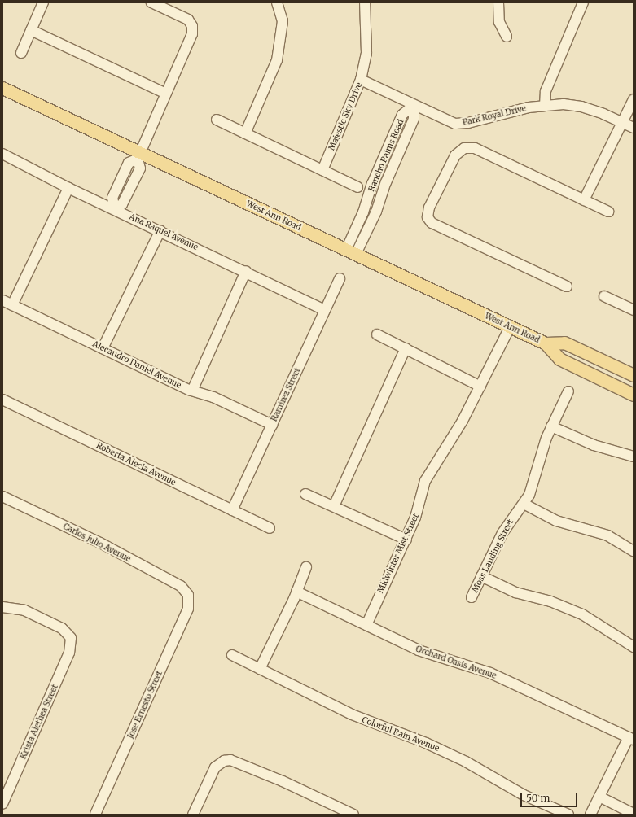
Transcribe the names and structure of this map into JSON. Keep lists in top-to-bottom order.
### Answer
{
  "streets": {
    "main road": ["West Ann Road"],
    "street": [
      "Park Royal Drive",
      "Majestic Sky Drive",
      "Rancho Palms Road",
      "Ana Raquel Avenue",
      "Alecandro Daniel Avenue",
      "Ramirez Street",
      "Roberta Alecia Avenue",
      "Carlos Julio Avenue",
      "Midwinter Mist Street",
      "Moss Landing Street",
      "Orchard Oasis Avenue",
      "Jose Ernesto Street",
      "Krista Alethea Street",
      "Colorful Rain Avenue"
    ]
  },
  "crossings": [
    ["Park Royal Drive", "Majestic Sky Drive"],
    ["Park Royal Drive", "Rancho Palms Road"],
    ["Rancho Palms Road", "West Ann Road"],
    ["West Ann Road", "Midwinter Mist Street"],
    ["Ana Raquel Avenue", "Ramirez Street"],
    ["Alecandro Daniel Avenue", "Ramirez Street"],
    ["Ramirez Street", "Roberta Alecia Avenue"],
    ["Carlos Julio Avenue", "Jose Ernesto Street"],
    ["Midwinter Mist Street", "Orchard Oasis Avenue"]
  ],
  "scale_bar": "50 m"
}
